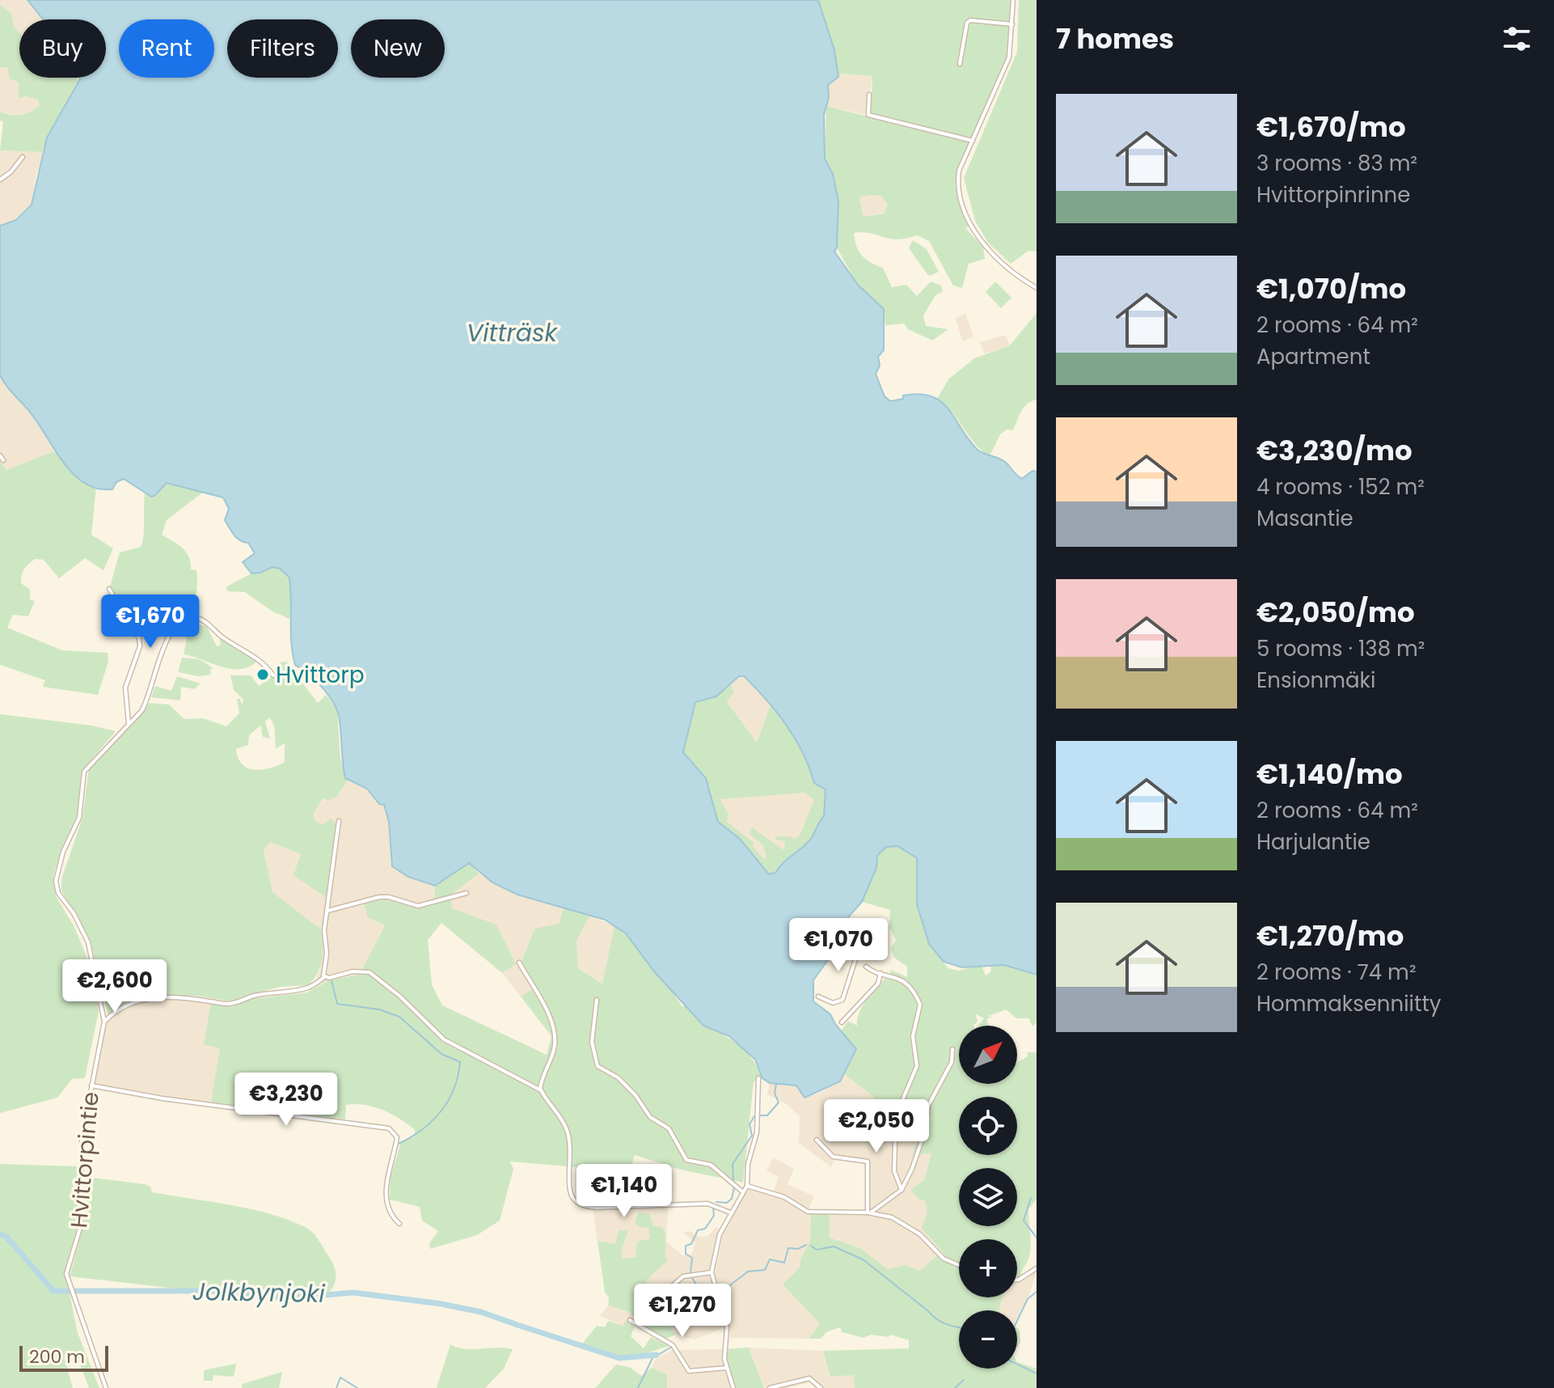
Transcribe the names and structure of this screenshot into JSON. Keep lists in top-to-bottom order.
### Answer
{
  "streets": {
    "street": ["Hvittorpintie"]
  },
  "water": ["Vitträsk", "Jolkbynjoki"],
  "places": ["Hvittorp"],
  "scale_bar": "200 m",
  "north": "top right",
  "page": {
    "heading": "7 homes",
    "chip": [
      "Buy",
      "Rent",
      "Filters",
      "New"
    ],
    "list": [
      {
        "name": "€1,670/mo",
        "note": "3 rooms · 83 m² · Hvittorpinrinne"
      },
      {
        "name": "€1,070/mo",
        "note": "2 rooms · 64 m² · Apartment"
      },
      {
        "name": "€3,230/mo",
        "note": "4 rooms · 152 m² · Masantie"
      },
      {
        "name": "€2,050/mo",
        "note": "5 rooms · 138 m² · Ensionmäki"
      },
      {
        "name": "€1,140/mo",
        "note": "2 rooms · 64 m² · Harjulantie"
      },
      {
        "name": "€1,270/mo",
        "note": "2 rooms · 74 m² · Hommaksenniitty"
      }
    ],
    "price": [
      "€1,670",
      "€1,070",
      "€2,600",
      "€3,230",
      "€2,050",
      "€1,140",
      "€1,270"
    ],
    "map_buttons": ["+", "−"],
    "scale": "200 m"
  }
}
